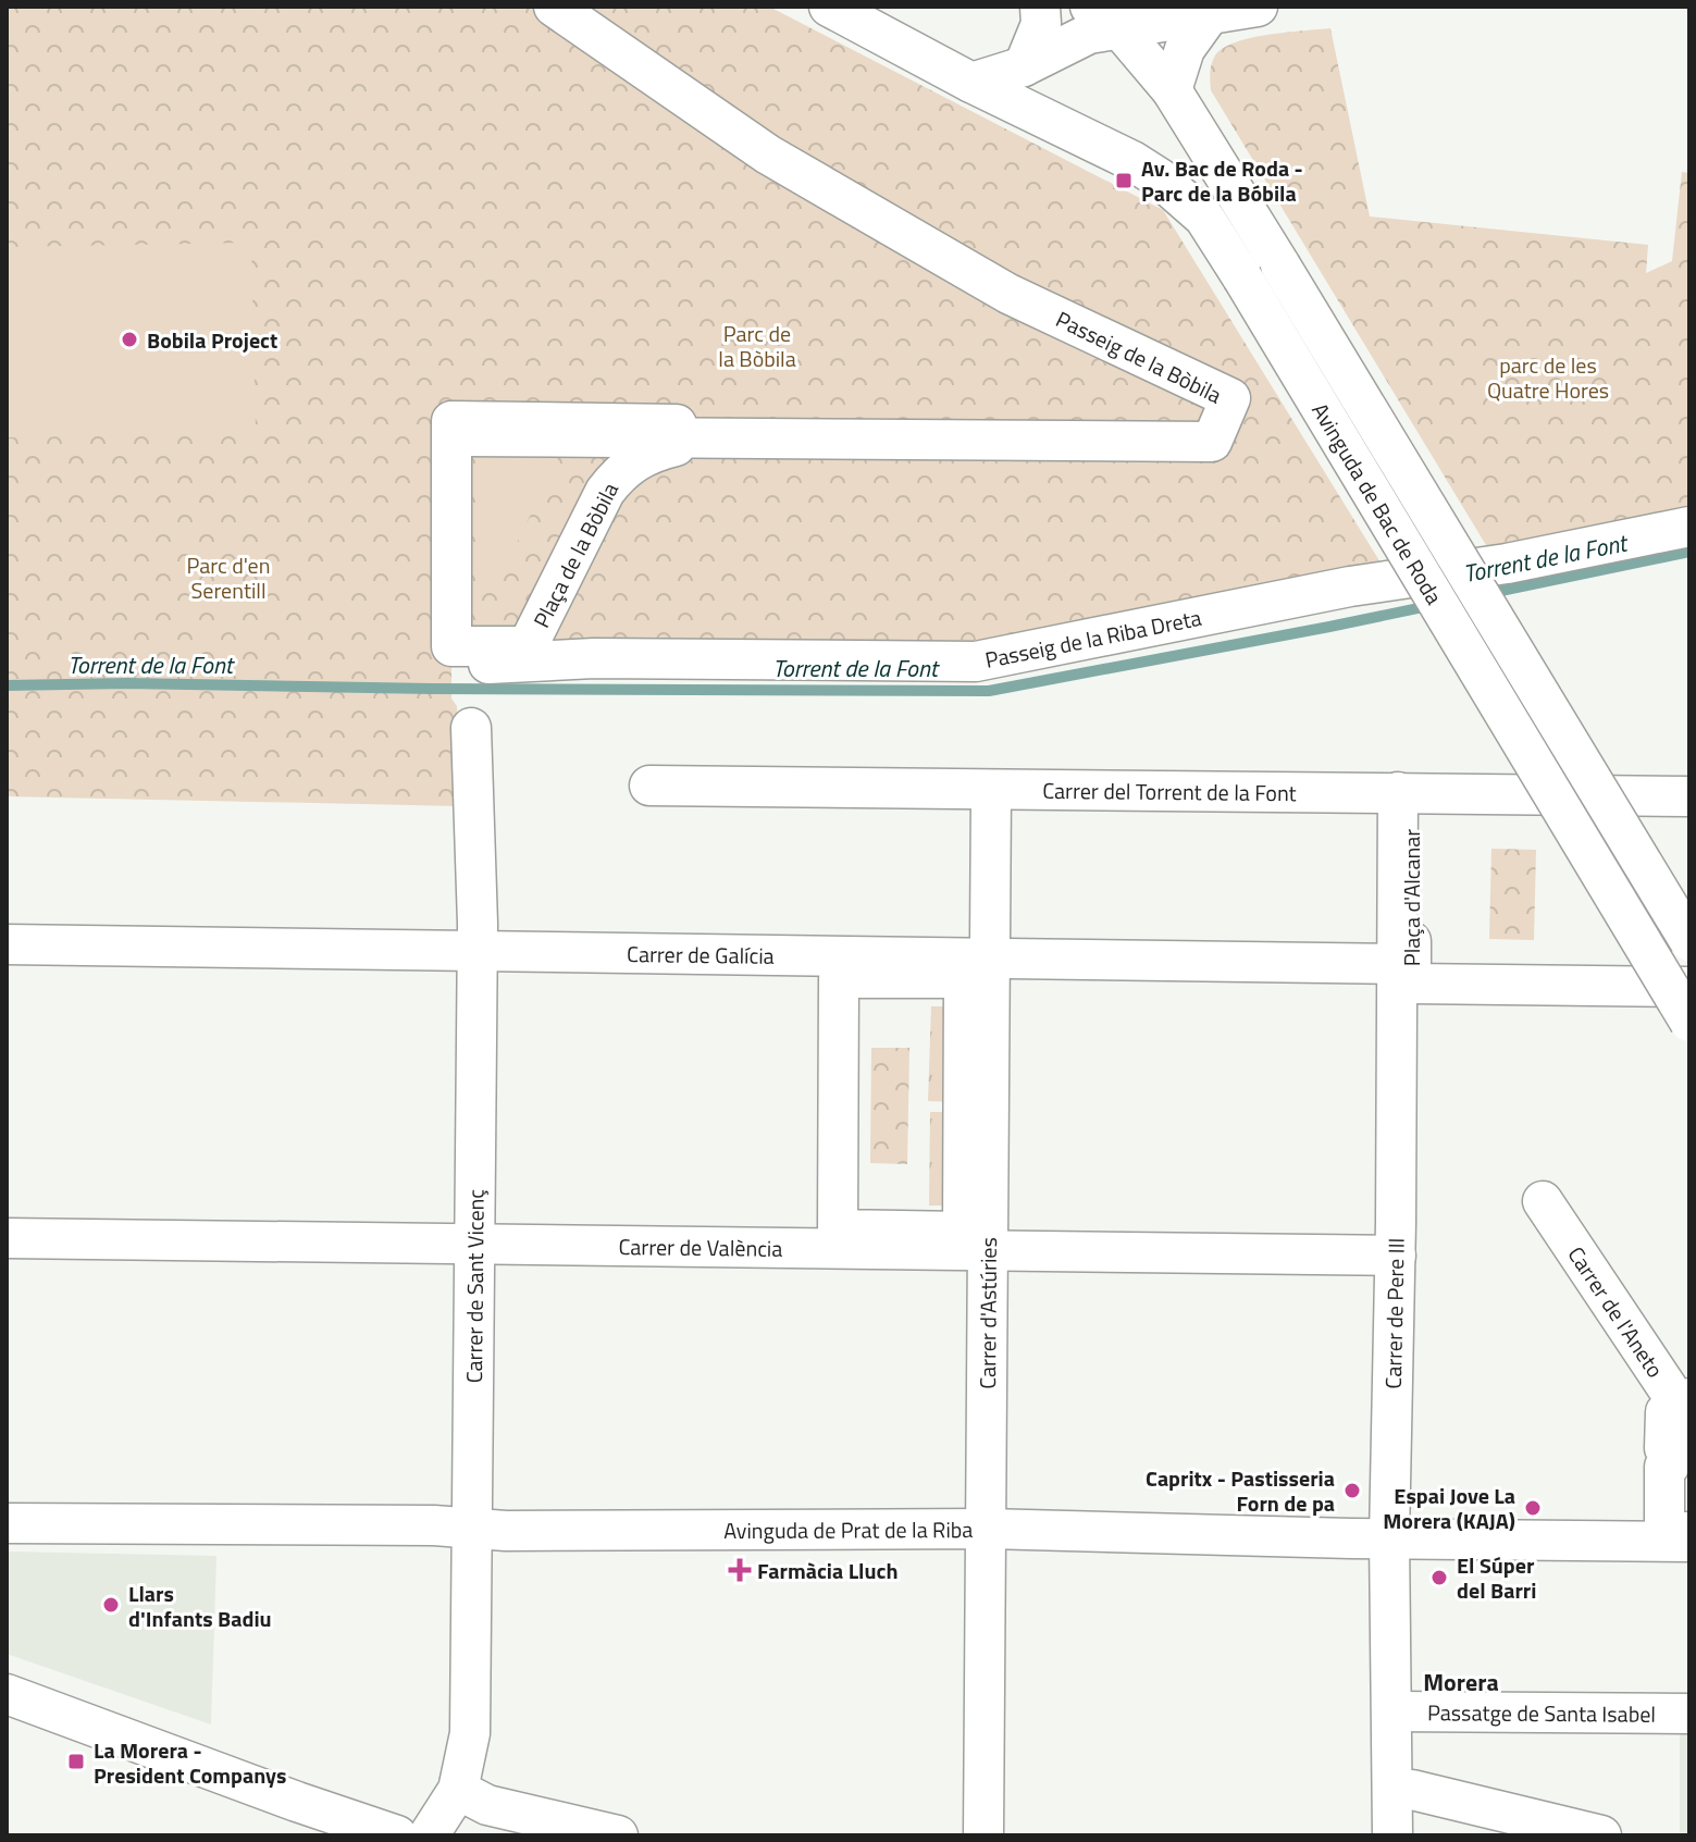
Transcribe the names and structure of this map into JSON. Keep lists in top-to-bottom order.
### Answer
{
  "streets": {
    "street": [
      "Passeig de la Bòbila",
      "Avinguda de Bac de Roda",
      "Plaça de la Bòbila",
      "Passeig de la Riba Dreta",
      "Carrer del Torrent de la Font",
      "Plaça d'Alcanar",
      "Carrer de Galícia",
      "Carrer de València",
      "Carrer de Sant Vicenç",
      "Carrer de l'Aneto",
      "Carrer d'Astúries",
      "Carrer de Pere III",
      "Avinguda de Prat de la Riba",
      "Passatge de Santa Isabel"
    ]
  },
  "crossings": [
    ["Passeig de la Bòbila", "Plaça de la Bòbila"],
    ["Carrer del Torrent de la Font", "Carrer d'Astúries"],
    ["Carrer del Torrent de la Font", "Carrer de Pere III"],
    ["Carrer de Galícia", "Carrer de Sant Vicenç"],
    ["Carrer de Galícia", "Carrer d'Astúries"],
    ["Carrer de Galícia", "Carrer de Pere III"],
    ["Carrer de València", "Carrer de Sant Vicenç"],
    ["Carrer de València", "Carrer d'Astúries"],
    ["Carrer de València", "Carrer de Pere III"],
    ["Carrer de Sant Vicenç", "Avinguda de Prat de la Riba"],
    ["Carrer d'Astúries", "Avinguda de Prat de la Riba"],
    ["Carrer de Pere III", "Avinguda de Prat de la Riba"],
    ["Carrer de Pere III", "Passatge de Santa Isabel"]
  ],
  "districts": ["Morera"],
  "water": ["Torrent de la Font"],
  "parks": ["Parc de la Bòbila", "parc de les Quatre Hores", "Parc d'en Serentill"],
  "places": {
    "transit": ["Av. Bac de Roda - Parc de la Bóbila", "La Morera - President Companys"],
    "other": [
      "Bobila Project",
      "Capritx - Pastisseria Forn de pa",
      "Espai Jove La Morera (KAJA)",
      "El Súper del Barri",
      "Llars d'Infants Badiu"
    ],
    "health": ["Farmàcia Lluch"]
  }
}
